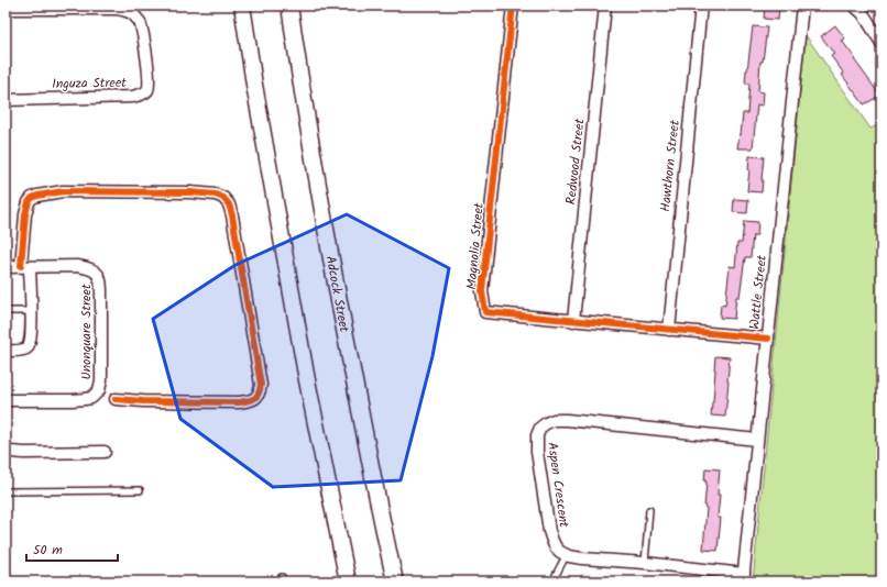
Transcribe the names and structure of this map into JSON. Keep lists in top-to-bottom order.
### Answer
{
  "streets": {
    "main road": ["Adcock Street"],
    "street": [
      "Inguza Street",
      "Redwood Street",
      "Hawthorn Street",
      "Magnolia Street",
      "Wattle Street",
      "Unonquare Street",
      "Aspen Crescent"
    ]
  },
  "crossings": [
    ["Redwood Street", "Magnolia Street"],
    ["Hawthorn Street", "Magnolia Street"],
    ["Magnolia Street", "Wattle Street"],
    ["Wattle Street", "Aspen Crescent"]
  ],
  "scale_bar": "50 m"
}
